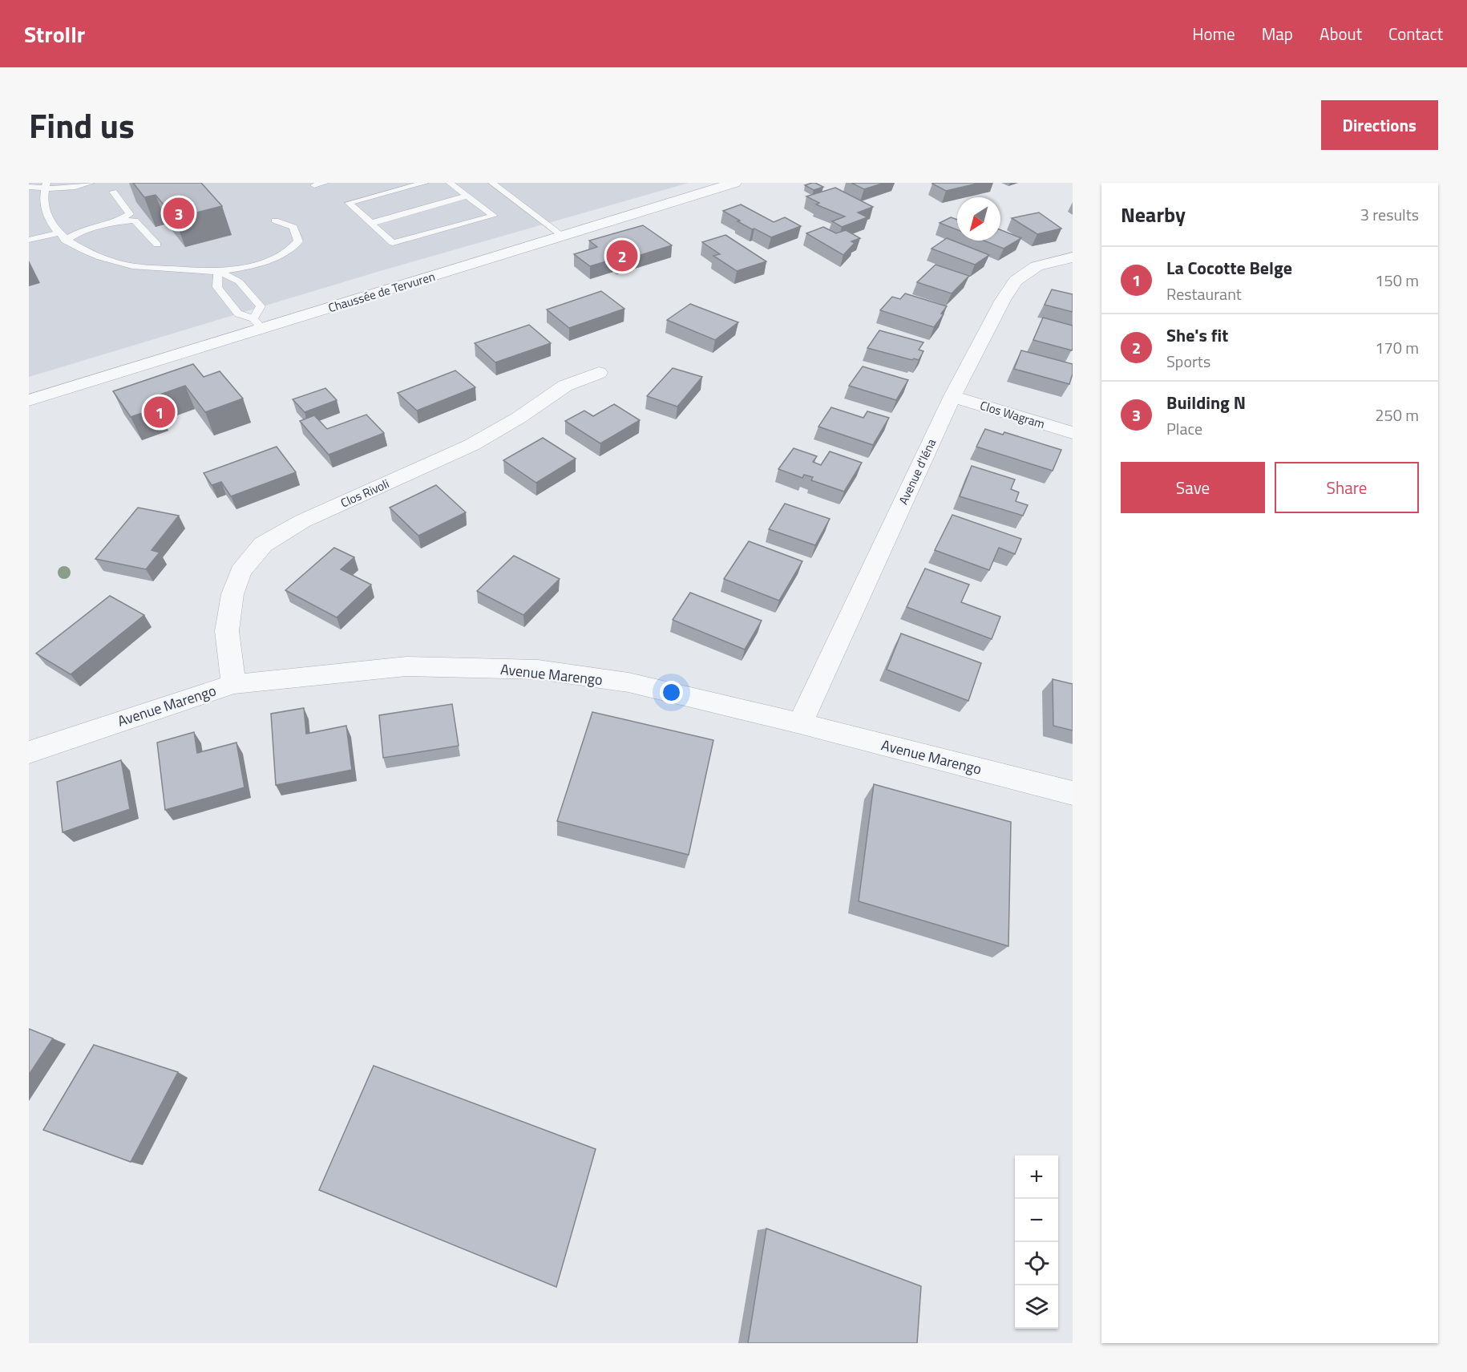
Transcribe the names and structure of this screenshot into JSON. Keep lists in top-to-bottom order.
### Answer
{
  "streets": {
    "street": [
      "Chaussée de Tervuren",
      "Clos Wagram",
      "Avenue d'Iéna",
      "Clos Rivoli",
      "Avenue Marengo"
    ]
  },
  "crossings": [
    ["Clos Wagram", "Avenue d'Iéna"],
    ["Avenue d'Iéna", "Avenue Marengo"],
    ["Clos Rivoli", "Avenue Marengo"]
  ],
  "north": "bottom left",
  "page": {
    "header": "Strollr",
    "nav": [
      "Home",
      "Map",
      "About",
      "Contact"
    ],
    "title": "Find us",
    "buttons": [
      "Directions",
      ["Save", "Share"]
    ],
    "heading": ["Nearby", "3 results"],
    "pins": ["3", "2", "1"],
    "list": [
      {
        "mark": "1",
        "name": "La Cocotte Belge",
        "note": "Restaurant",
        "value": "150 m"
      },
      {
        "mark": "2",
        "name": "She's fit",
        "note": "Sports",
        "value": "170 m"
      },
      {
        "mark": "3",
        "name": "Building N",
        "note": "Place",
        "value": "250 m"
      }
    ],
    "map_buttons": ["+", "−"]
  }
}
